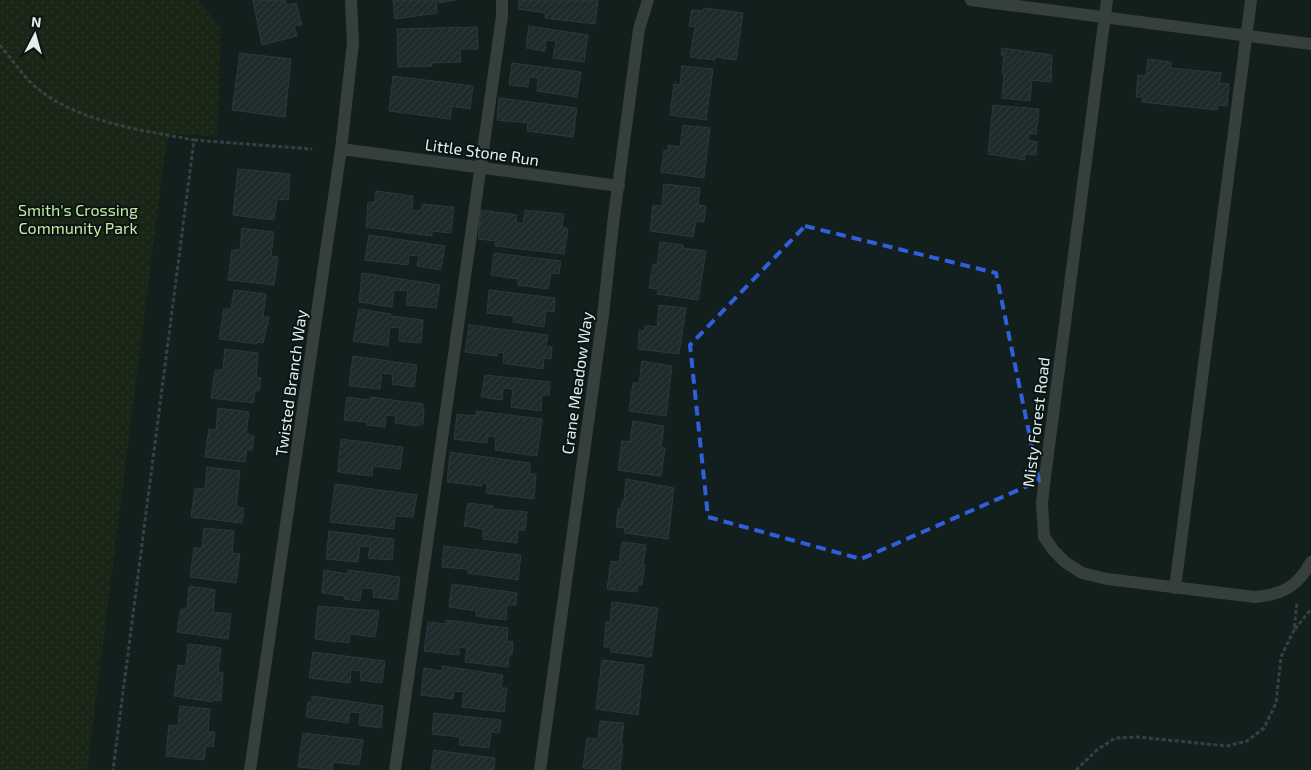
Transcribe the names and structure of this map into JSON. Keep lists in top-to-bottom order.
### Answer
{
  "streets": {
    "street": [
      "Little Stone Run",
      "Twisted Branch Way",
      "Crane Meadow Way",
      "Misty Forest Road"
    ]
  },
  "crossings": [
    ["Little Stone Run", "Twisted Branch Way"],
    ["Little Stone Run", "Crane Meadow Way"]
  ],
  "parks": ["Smith's Crossing Community Park"],
  "north": "top"
}
